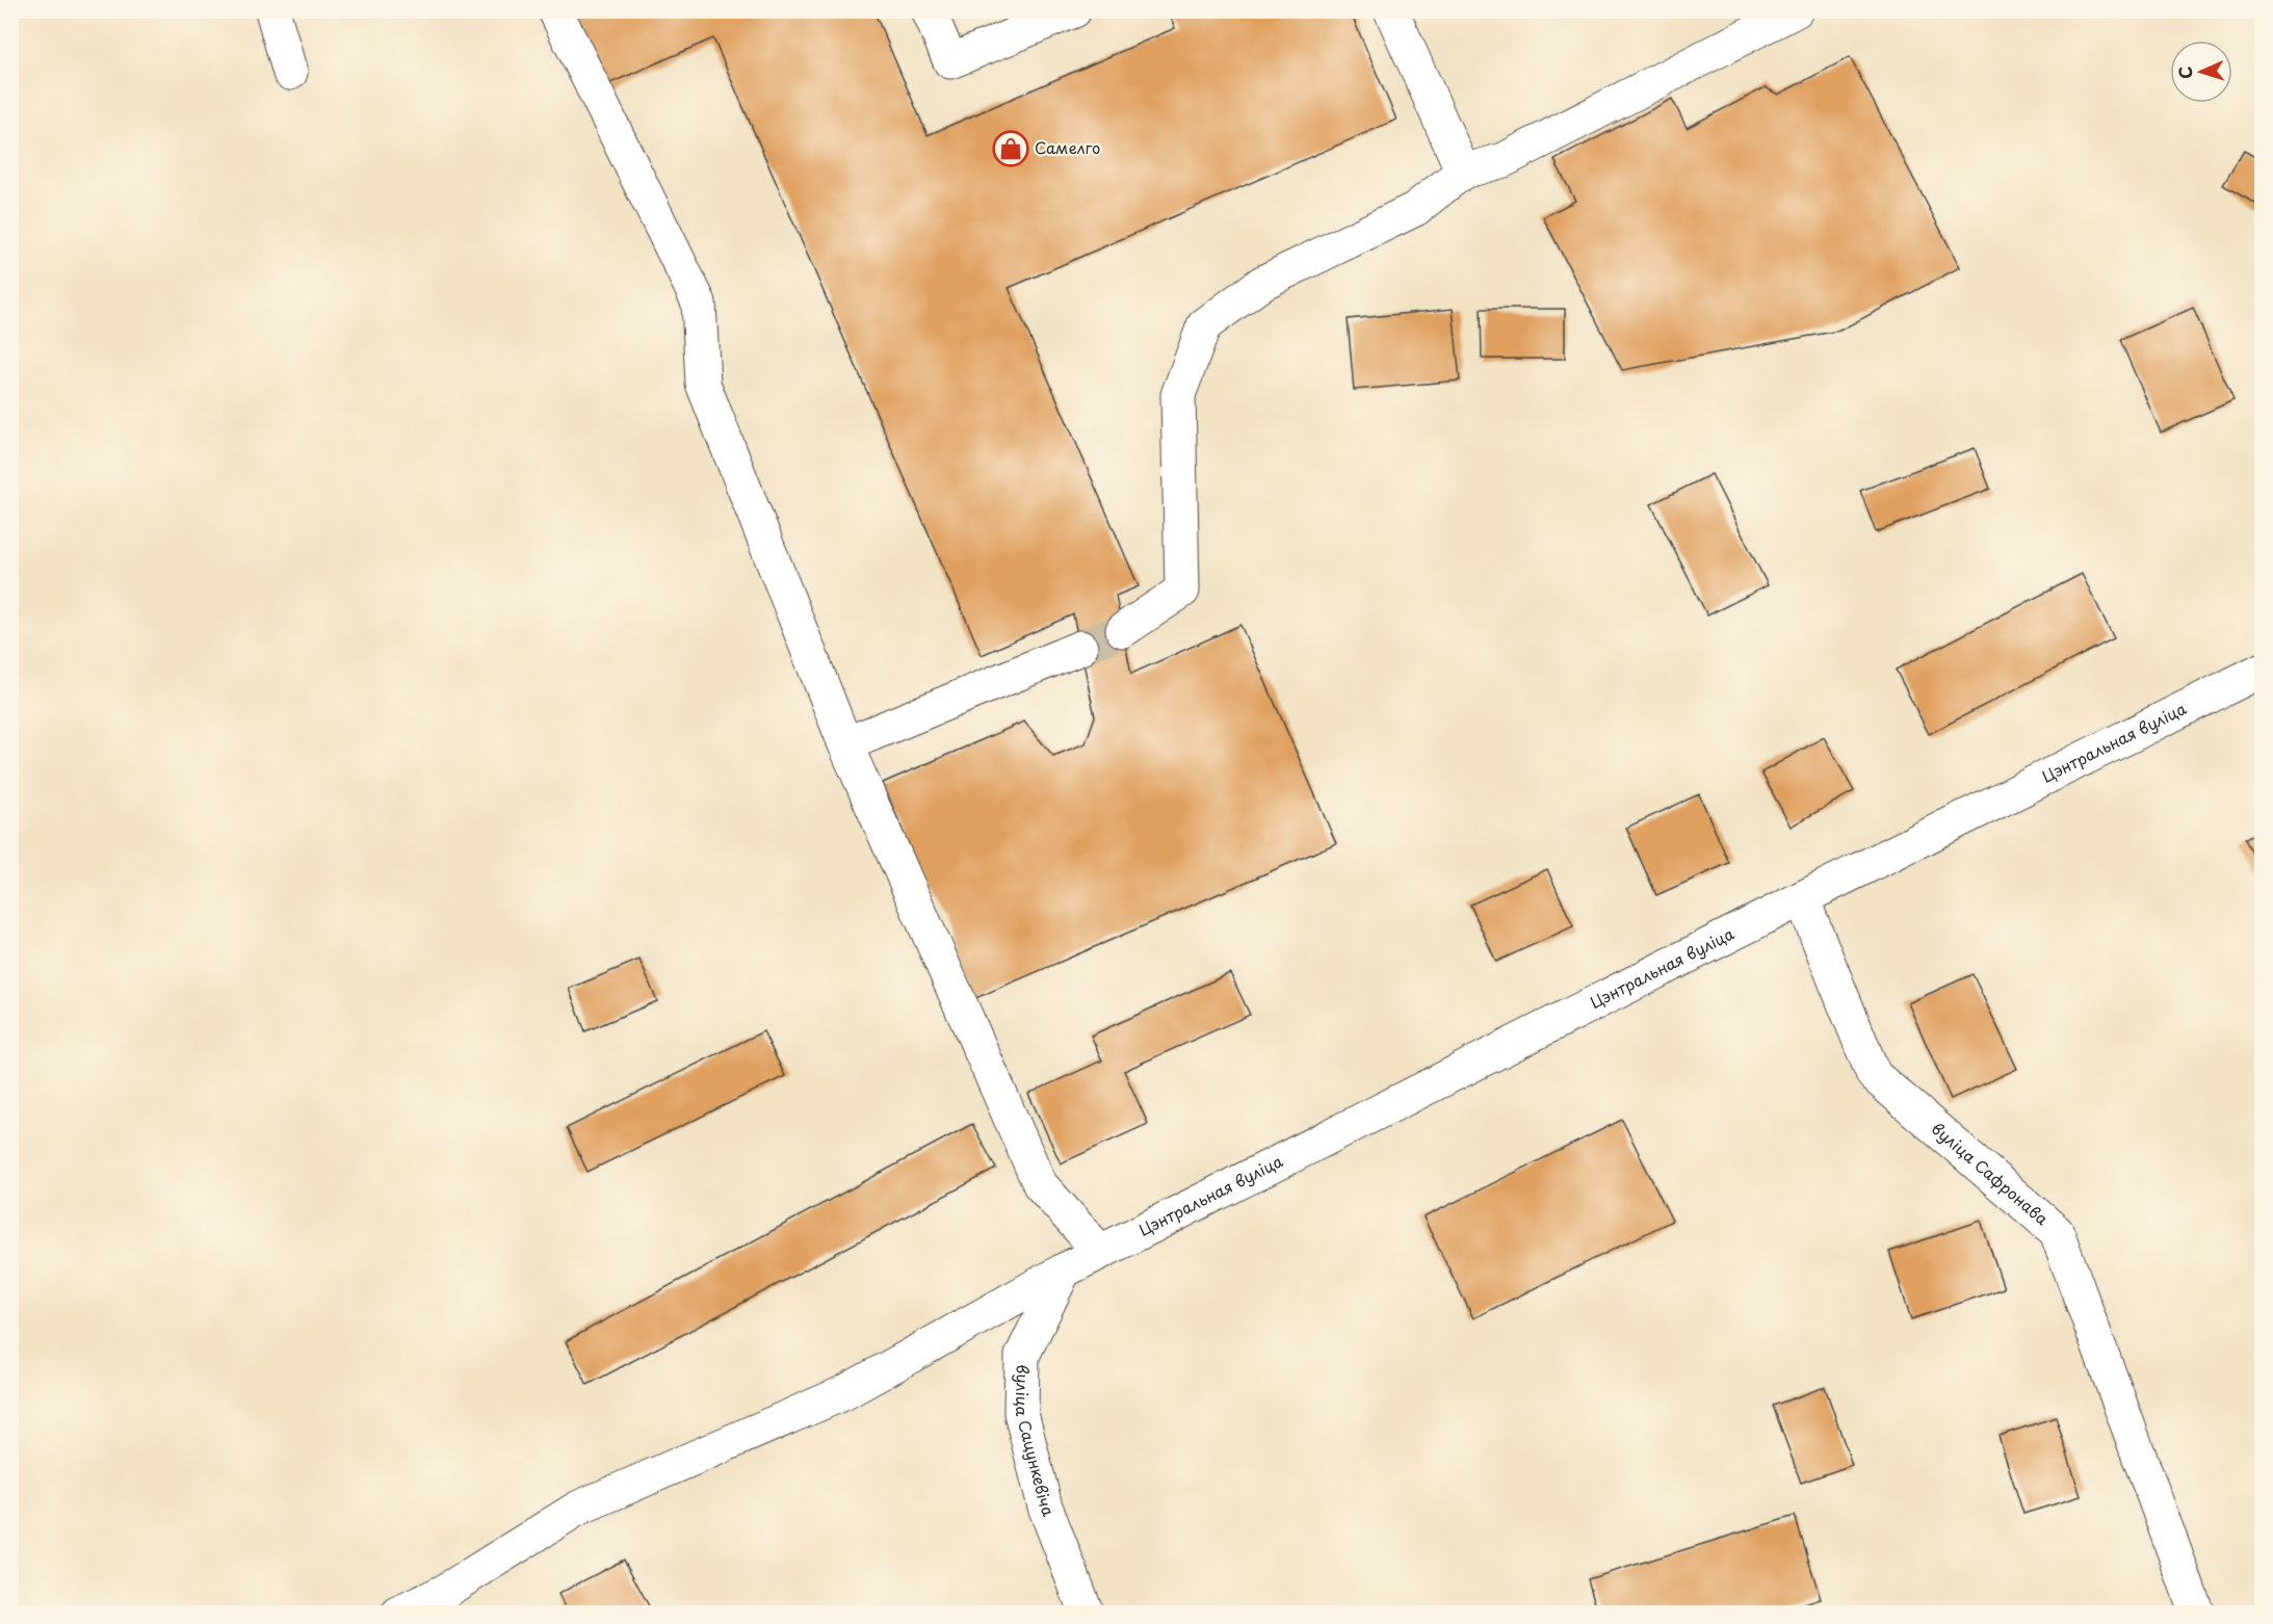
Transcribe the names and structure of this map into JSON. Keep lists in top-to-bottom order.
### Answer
{
  "streets": {
    "street": ["Цэнтральная вуліца", "вуліца Сафронава", "вуліца Сацункевіча"]
  },
  "crossings": [
    ["Цэнтральная вуліца", "вуліца Сафронава"],
    ["Цэнтральная вуліца", "вуліца Сацункевіча"]
  ],
  "places": {
    "shop": ["Самелго"]
  },
  "north": "left"
}
